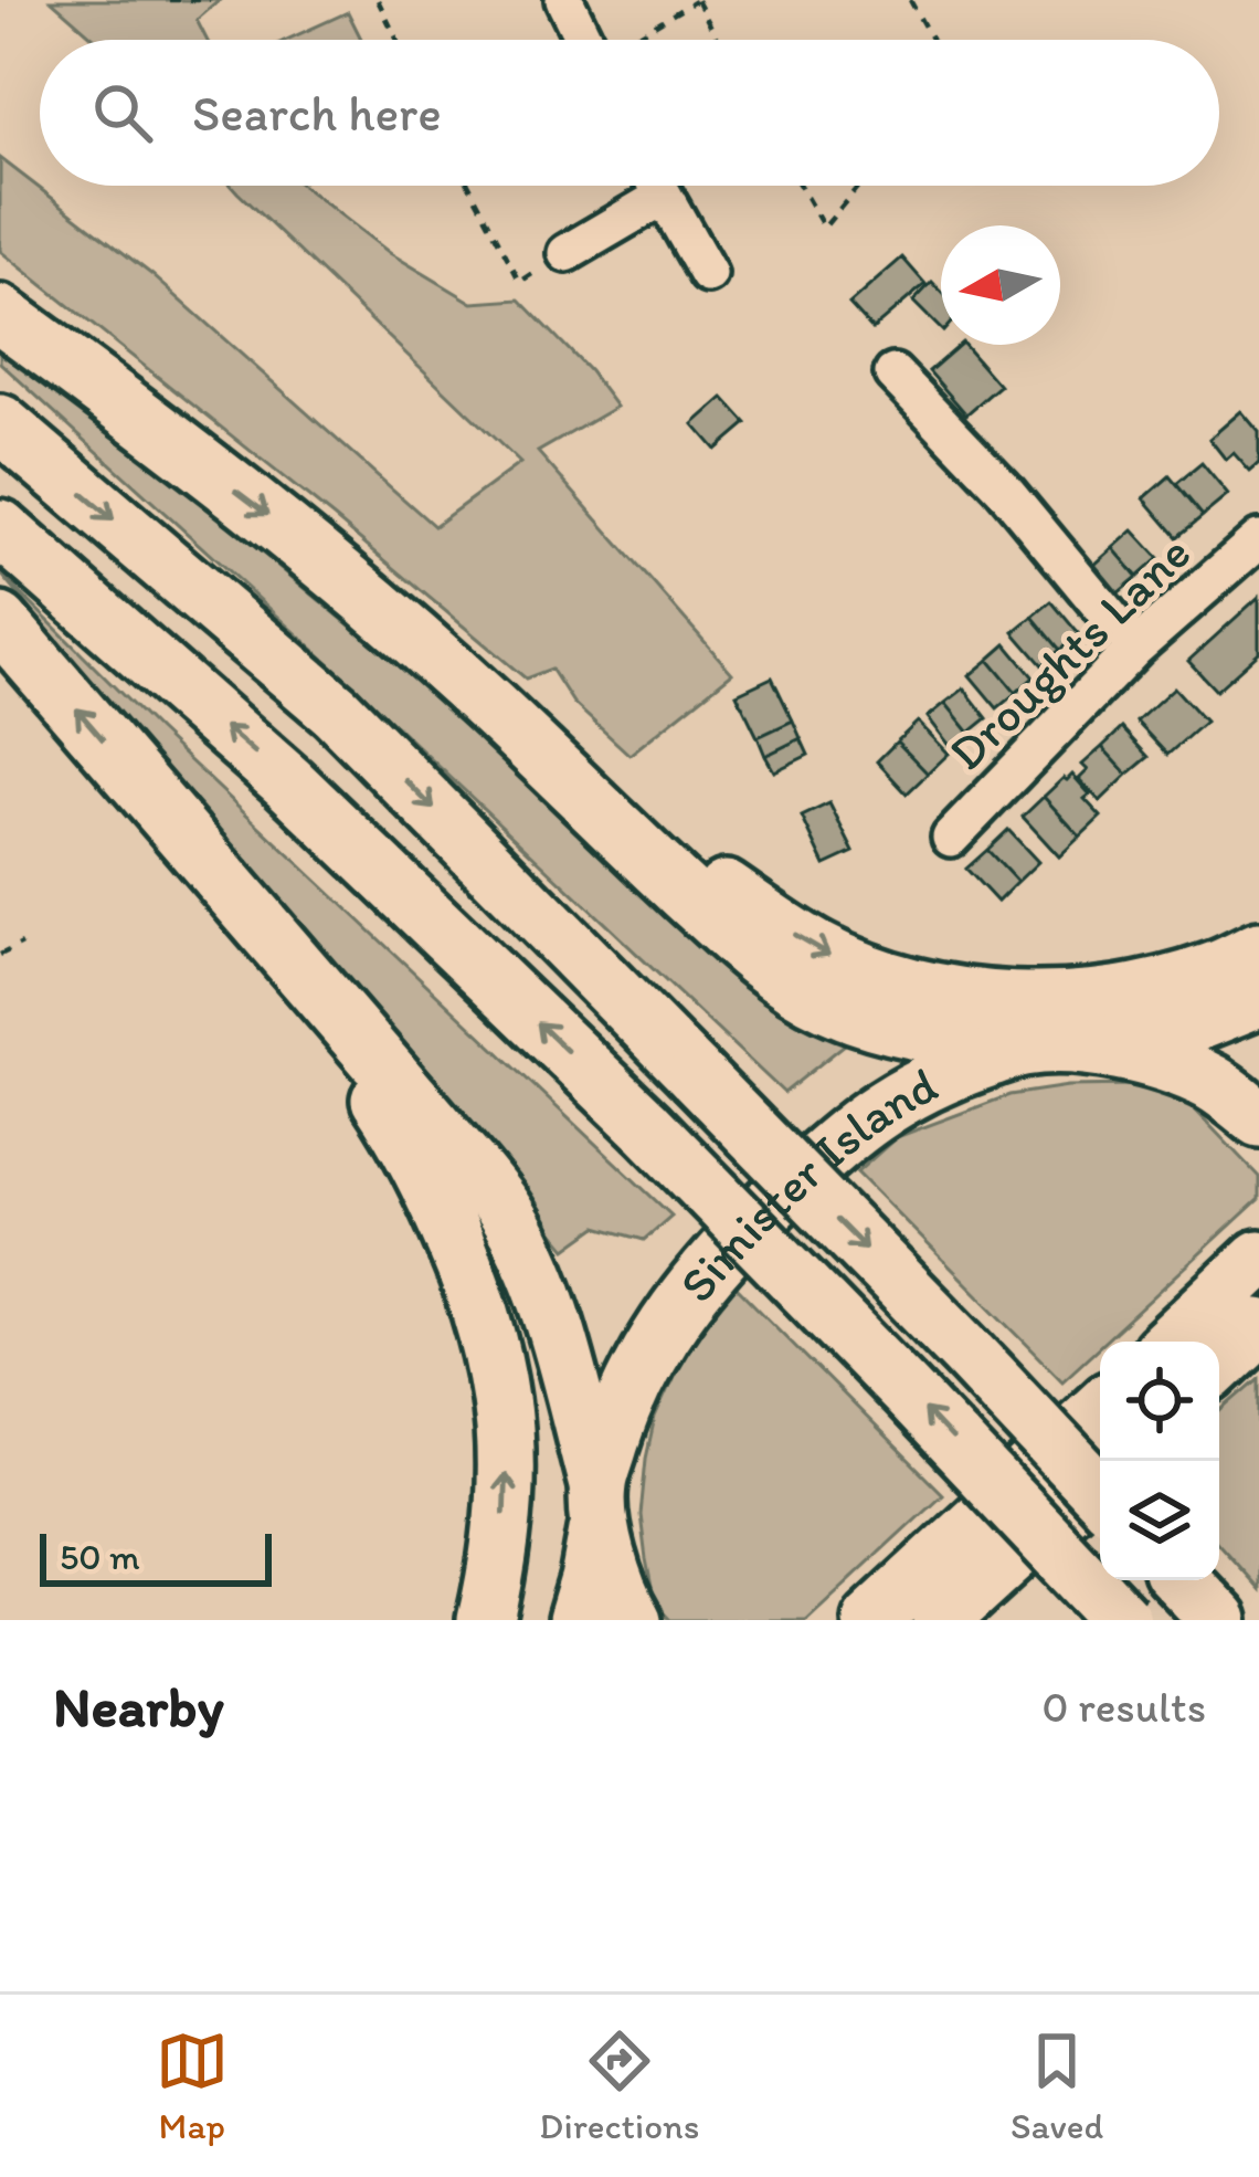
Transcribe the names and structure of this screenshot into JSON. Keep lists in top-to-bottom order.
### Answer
{
  "streets": {
    "highway": ["Simister Island"],
    "street": ["Droughts Lane"]
  },
  "scale_bar": "50 m",
  "north": "left",
  "page": {
    "search": "Search here",
    "scale": "50 m",
    "heading": ["Nearby", "0 results"],
    "nav": ["Map", "Directions", "Saved"]
  }
}
